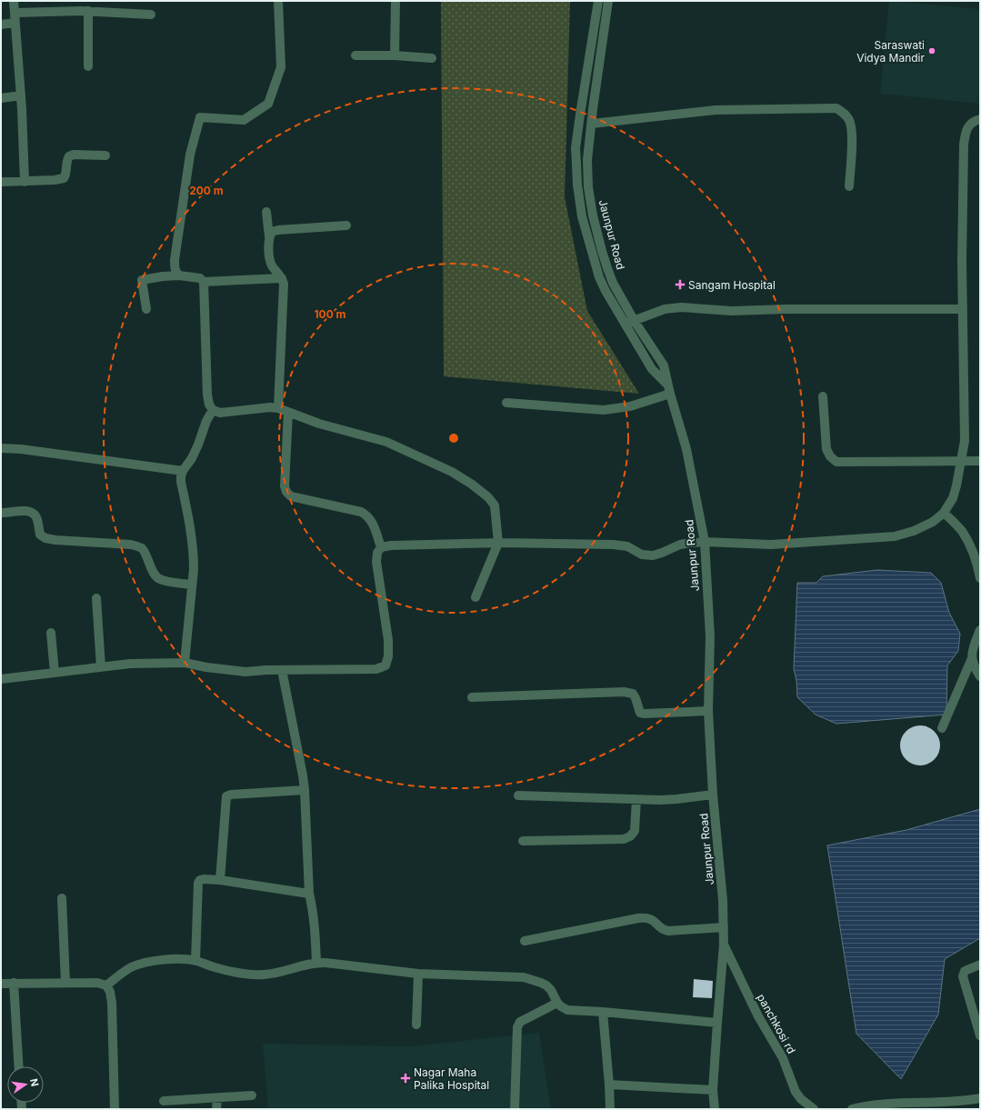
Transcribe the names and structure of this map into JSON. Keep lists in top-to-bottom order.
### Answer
{
  "streets": {
    "street": ["Jaunpur Road", "panchkosi rd"]
  },
  "crossings": [
    ["Jaunpur Road", "panchkosi rd"]
  ],
  "places": {
    "other": ["Saraswati Vidya Mandir"],
    "health": ["Sangam Hospital", "Nagar Maha Palika Hospital"]
  },
  "north": "right",
  "rings": ["200 m", "100 m"]
}
